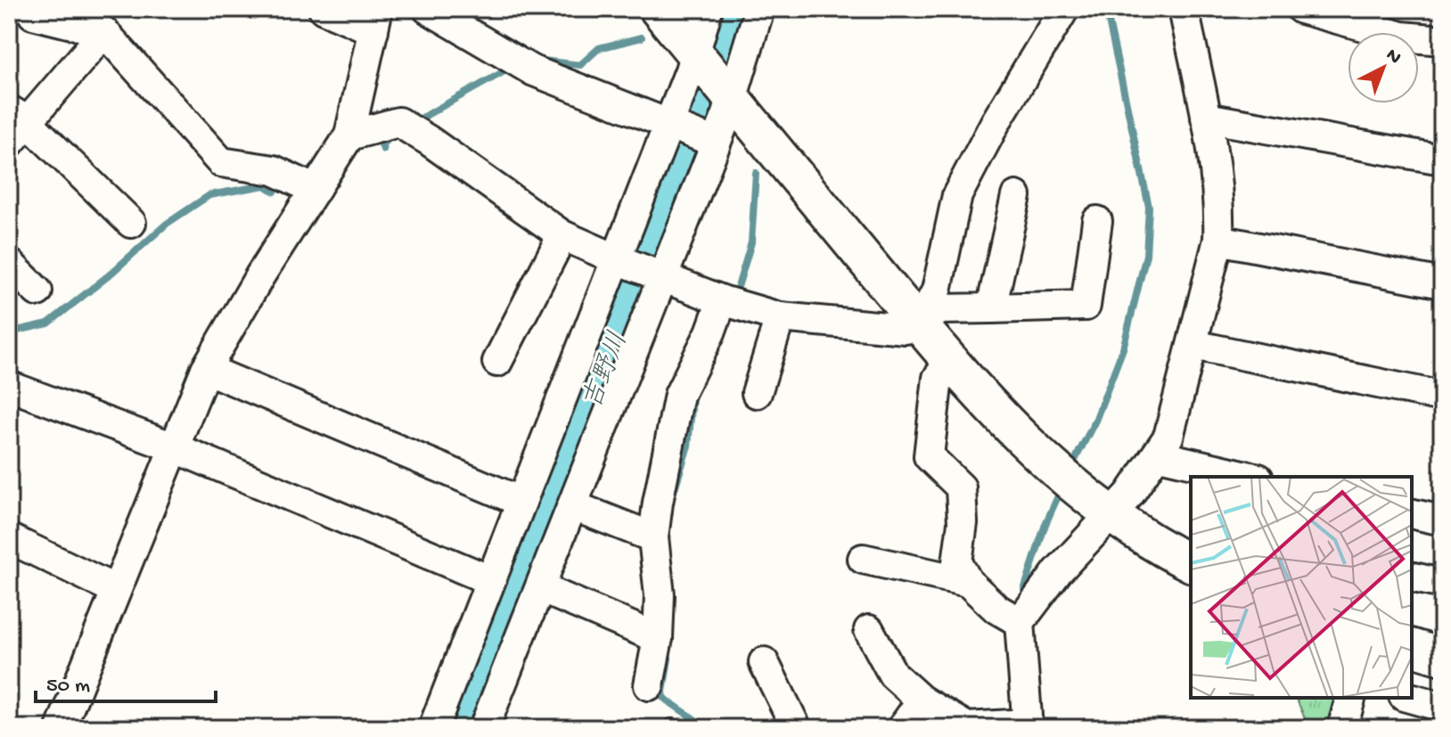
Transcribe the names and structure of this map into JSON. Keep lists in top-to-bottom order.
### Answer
{
  "water": ["吉野川"],
  "scale_bar": "50 m",
  "north": "top right"
}
